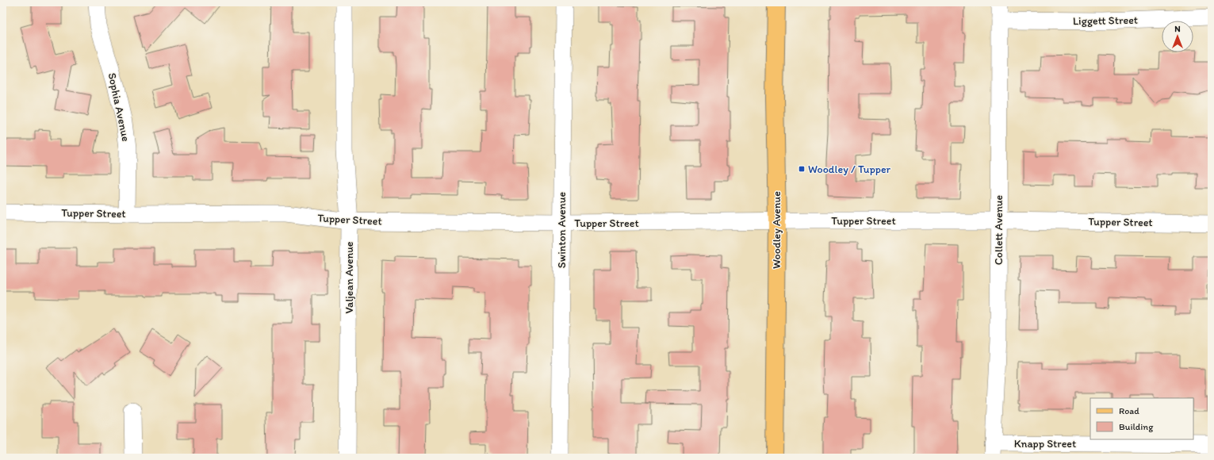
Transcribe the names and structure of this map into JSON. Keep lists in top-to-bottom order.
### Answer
{
  "streets": {
    "main road": ["Woodley Avenue"],
    "street": [
      "Liggett Street",
      "Sophia Avenue",
      "Tupper Street",
      "Swinton Avenue",
      "Collett Avenue",
      "Valjean Avenue",
      "Knapp Street"
    ]
  },
  "crossings": [
    ["Liggett Street", "Collett Avenue"],
    ["Sophia Avenue", "Tupper Street"],
    ["Tupper Street", "Swinton Avenue"],
    ["Tupper Street", "Woodley Avenue"],
    ["Tupper Street", "Collett Avenue"],
    ["Tupper Street", "Valjean Avenue"],
    ["Collett Avenue", "Knapp Street"]
  ],
  "places": {
    "transit": ["Woodley / Tupper"]
  },
  "legend": ["Road", "Building"],
  "north": "top"
}
